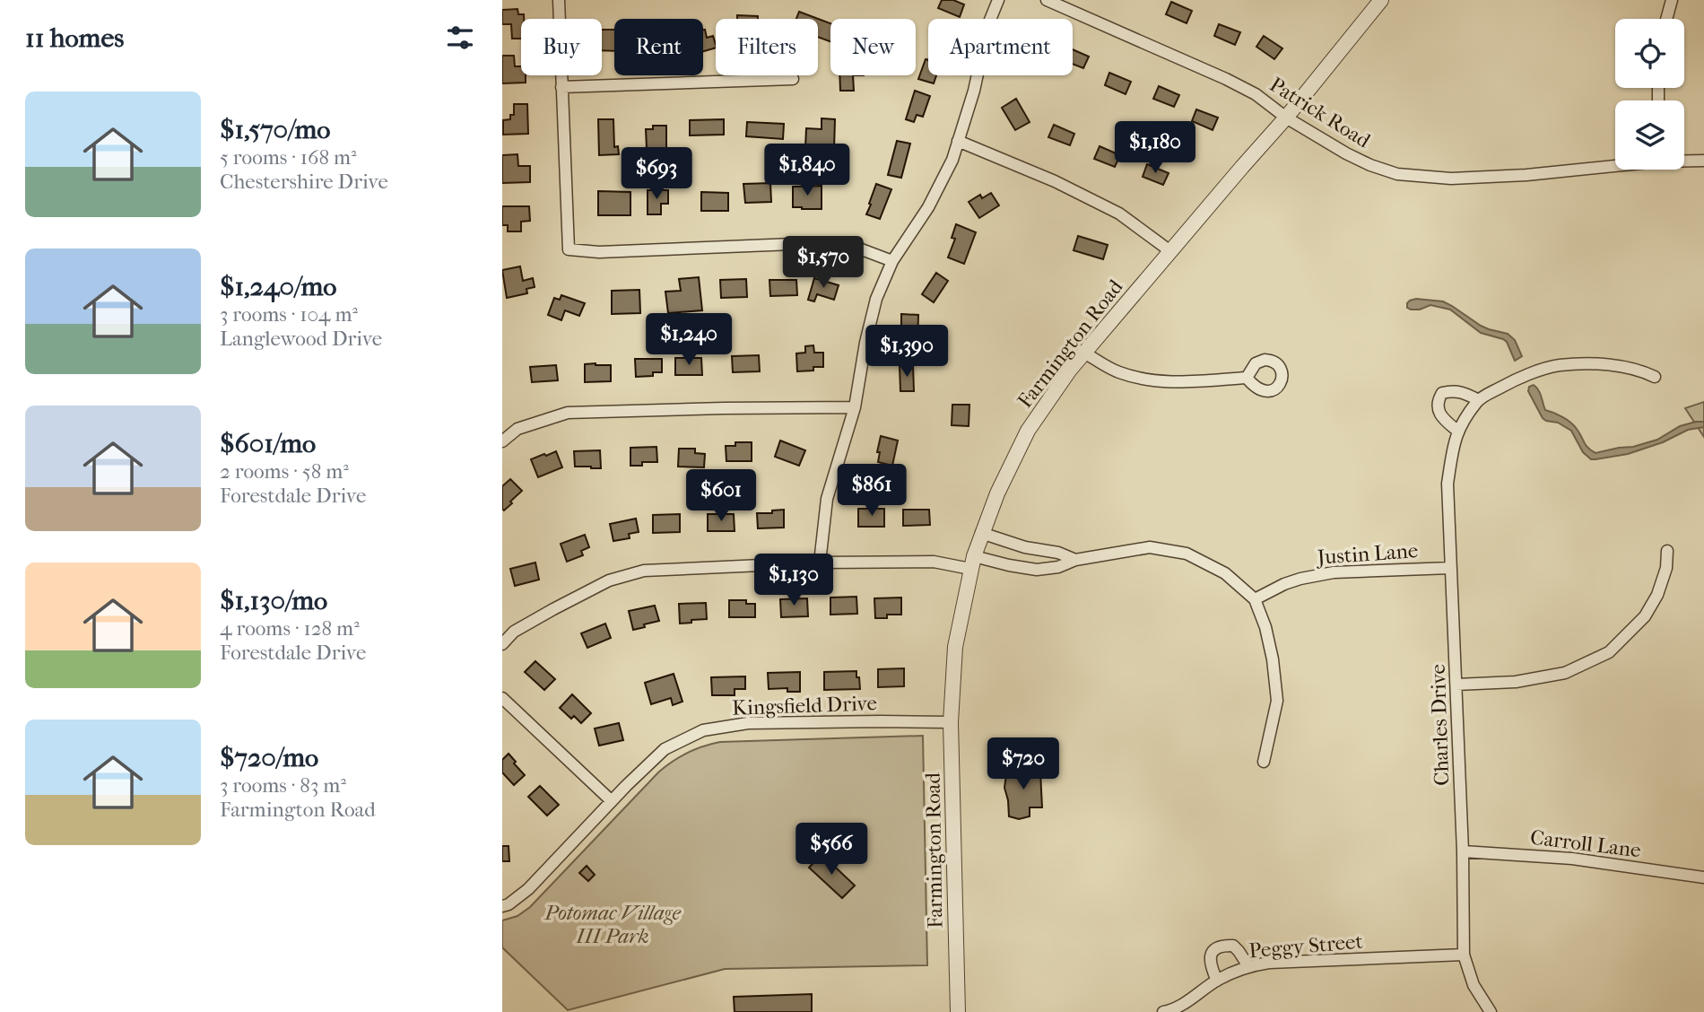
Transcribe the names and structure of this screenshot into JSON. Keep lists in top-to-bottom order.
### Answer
{
  "streets": {
    "street": [
      "Patrick Road",
      "Farmington Road",
      "Justin Lane",
      "Kingsfield Drive",
      "Charles Drive",
      "Carroll Lane",
      "Peggy Street"
    ]
  },
  "crossings": [
    ["Patrick Road", "Farmington Road"],
    ["Farmington Road", "Kingsfield Drive"],
    ["Justin Lane", "Charles Drive"],
    ["Charles Drive", "Carroll Lane"],
    ["Charles Drive", "Peggy Street"]
  ],
  "parks": ["Potomac Village III Park"],
  "page": {
    "heading": "11 homes",
    "chip": [
      "Buy",
      "Rent",
      "Filters",
      "New",
      "Apartment"
    ],
    "list": [
      {
        "name": "$1,570/mo",
        "note": "5 rooms · 168 m² · Chestershire Drive"
      },
      {
        "name": "$1,240/mo",
        "note": "3 rooms · 104 m² · Langlewood Drive"
      },
      {
        "name": "$601/mo",
        "note": "2 rooms · 58 m² · Forestdale Drive"
      },
      {
        "name": "$1,130/mo",
        "note": "4 rooms · 128 m² · Forestdale Drive"
      },
      {
        "name": "$720/mo",
        "note": "3 rooms · 83 m² · Farmington Road"
      }
    ],
    "price": [
      "$1,180",
      "$1,840",
      "$693",
      "$1,570",
      "$1,240",
      "$1,390",
      "$861",
      "$601",
      "$1,130",
      "$720",
      "$566"
    ]
  }
}
